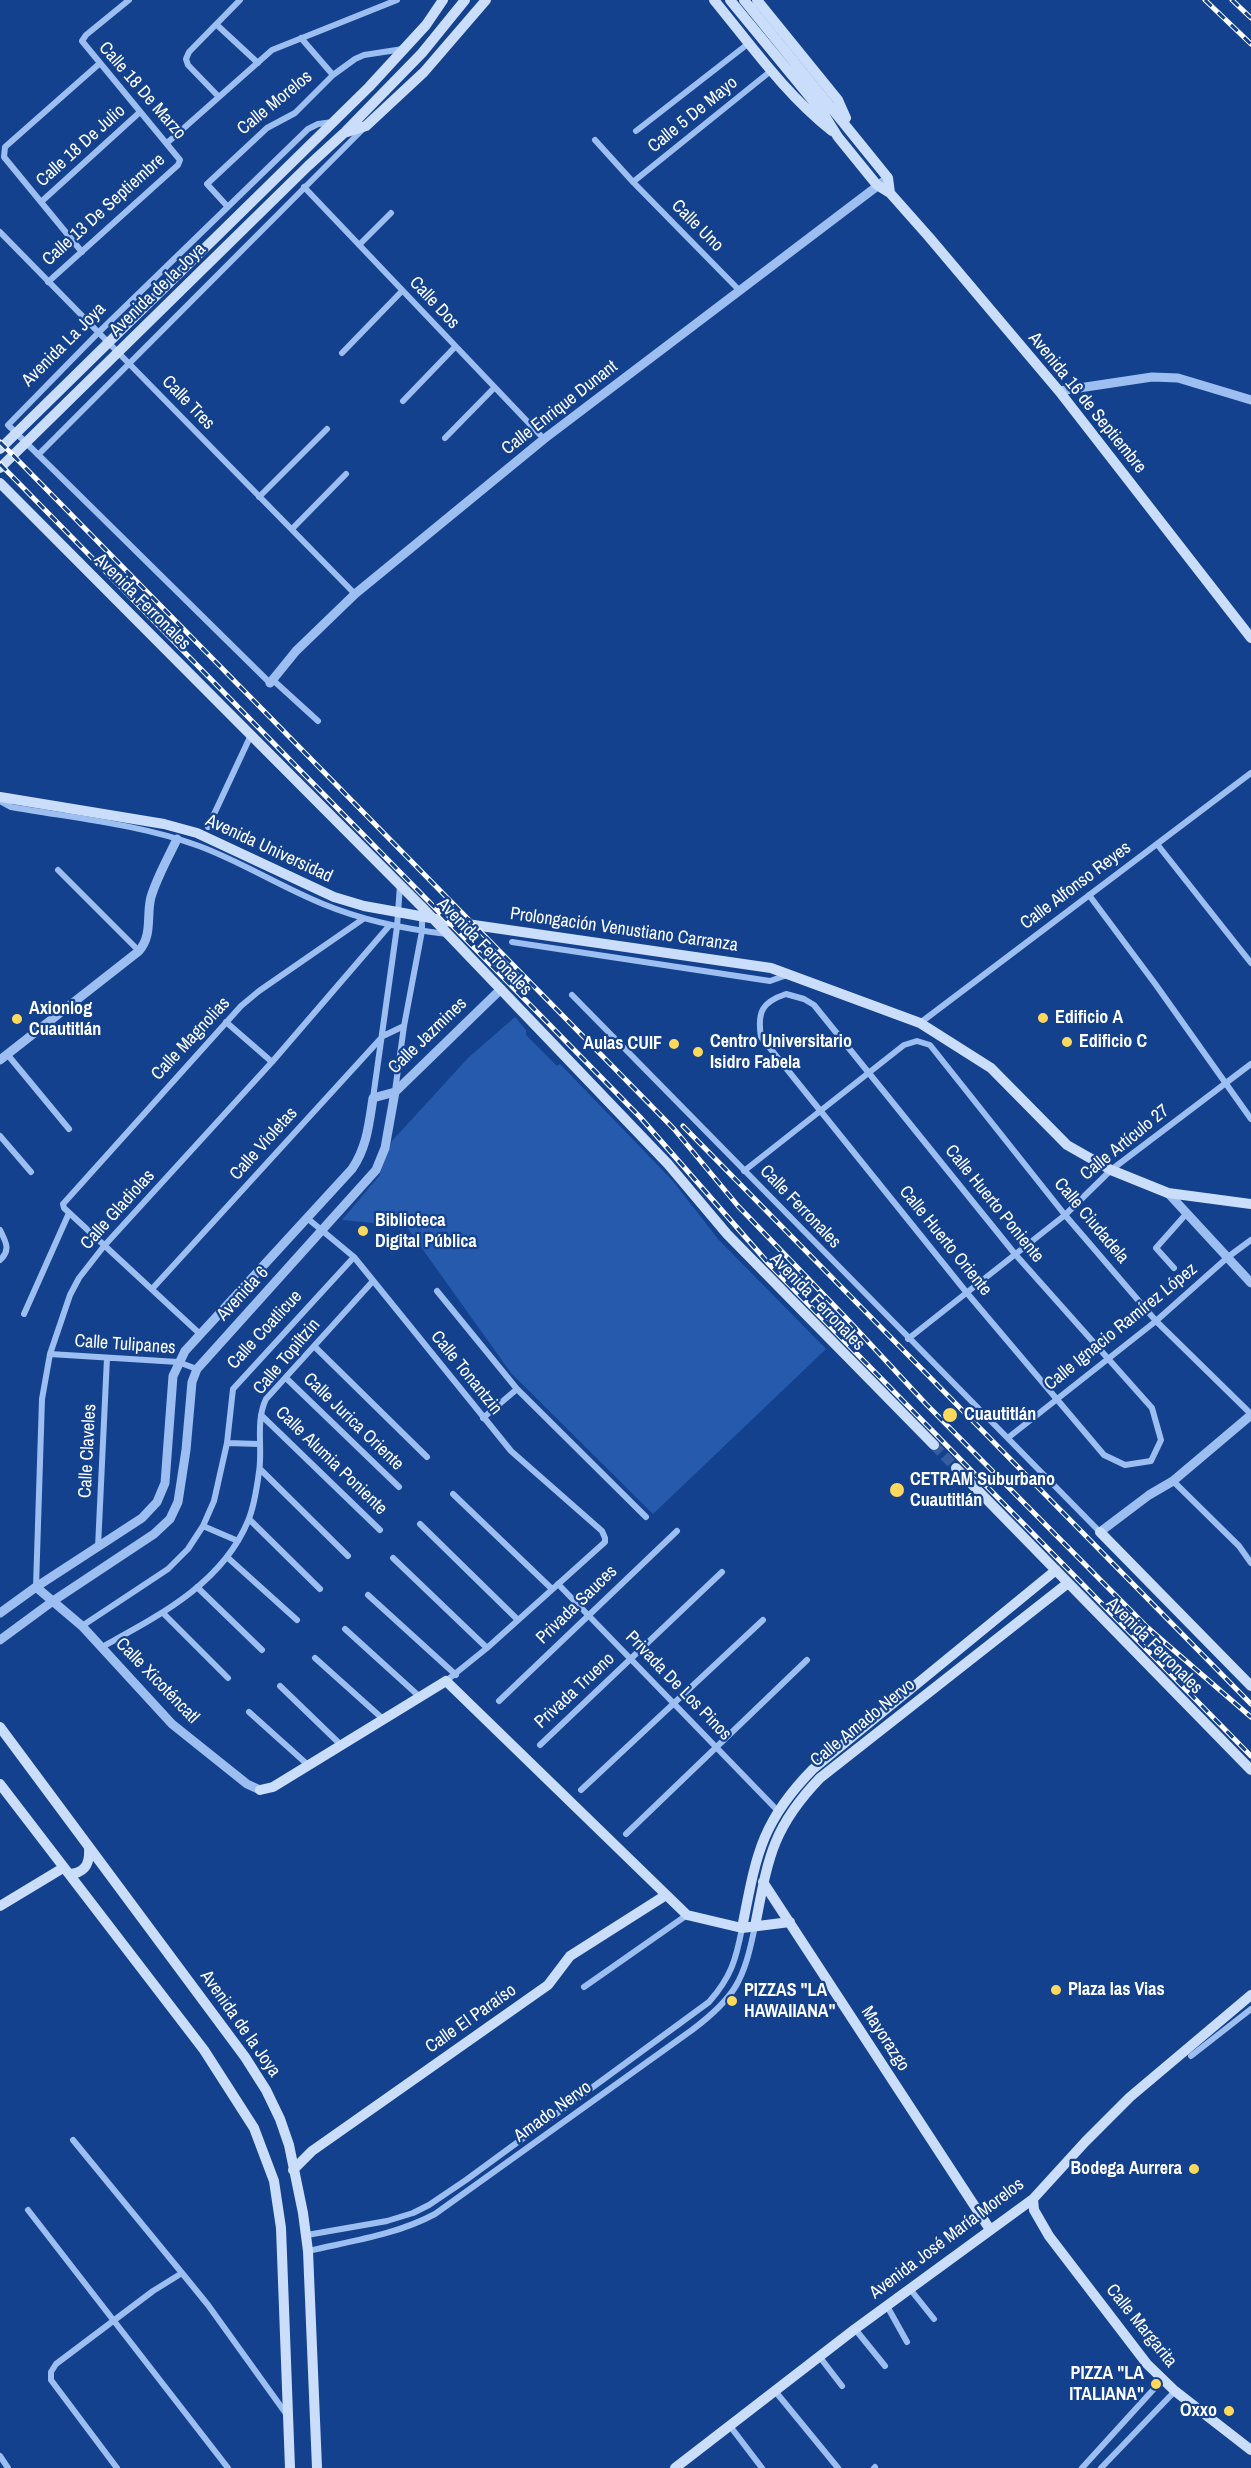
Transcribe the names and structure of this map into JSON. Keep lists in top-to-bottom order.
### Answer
{
  "streets": {
    "main road": [
      "Avenida de la Joya",
      "Avenida 16 de Septiembre",
      "Avenida Ferronales",
      "Avenida Universidad",
      "Prolongación Venustiano Carranza",
      "Calle Amado Nervo",
      "Calle El Paraíso",
      "Mayorazgo",
      "Avenida José María Morelos",
      "Calle Margarita"
    ],
    "street": [
      "Calle 18 De Marzo",
      "Calle Morelos",
      "Calle 5 De Mayo",
      "Calle 18 De Julio",
      "Calle 13 De Septiembre",
      "Calle Uno",
      "Calle Dos",
      "Avenida La Joya",
      "Calle Tres",
      "Calle Enrique Dunant",
      "Calle Alfonso Reyes",
      "Calle Jazmines",
      "Calle Magnolias",
      "Calle Artículo 27",
      "Calle Violetas",
      "Calle Huerto Poniente",
      "Calle Ferronales",
      "Calle Gladiolas",
      "Calle Ciudadela",
      "Calle Huerto Oriente",
      "Avenida 6",
      "Calle Ignacio Ramírez López",
      "Calle Coatlicue",
      "Calle Tulipanes",
      "Calle Topiltzin",
      "Calle Tonantzin",
      "Calle Jurica Oriente",
      "Calle Claveles",
      "Calle Alumia Poniente",
      "Privada Sauces",
      "Calle Xicoténcatl",
      "Privada De Los Pinos",
      "Privada Trueno",
      "Amado Nervo"
    ]
  },
  "crossings": [
    ["Calle 18 De Marzo", "Calle 18 De Julio"],
    ["Calle 18 De Marzo", "Calle 13 De Septiembre"],
    ["Calle Morelos", "Avenida La Joya"],
    ["Calle 5 De Mayo", "Calle Uno"],
    ["Calle 13 De Septiembre", "Calle Tres"],
    ["Calle Uno", "Calle Enrique Dunant"],
    ["Avenida de la Joya", "Avenida La Joya"],
    ["Avenida de la Joya", "Calle El Paraíso"],
    ["Avenida de la Joya", "Amado Nervo"],
    ["Calle Dos", "Calle Enrique Dunant"],
    ["Avenida La Joya", "Calle Tres"],
    ["Calle Tres", "Calle Enrique Dunant"],
    ["Avenida 16 de Septiembre", "Calle Enrique Dunant"],
    ["Avenida Ferronales", "Avenida Universidad"],
    ["Avenida Ferronales", "Calle Jazmines"],
    ["Avenida Ferronales", "Avenida 6"],
    ["Avenida Ferronales", "Calle Amado Nervo"],
    ["Avenida Universidad", "Prolongación Venustiano Carranza"],
    ["Avenida Universidad", "Calle Magnolias"],
    ["Avenida Universidad", "Calle Gladiolas"],
    ["Avenida Universidad", "Avenida 6"],
    ["Calle Alfonso Reyes", "Prolongación Venustiano Carranza"],
    ["Prolongación Venustiano Carranza", "Calle Artículo 27"],
    ["Calle Jazmines", "Avenida 6"],
    ["Calle Artículo 27", "Calle Huerto Poniente"],
    ["Calle Artículo 27", "Calle Ferronales"],
    ["Calle Artículo 27", "Calle Ciudadela"],
    ["Calle Artículo 27", "Calle Huerto Oriente"],
    ["Calle Violetas", "Avenida 6"],
    ["Calle Huerto Poniente", "Calle Ciudadela"],
    ["Calle Huerto Poniente", "Calle Huerto Oriente"],
    ["Calle Huerto Poniente", "Calle Ignacio Ramírez López"],
    ["Calle Ferronales", "Calle Ignacio Ramírez López"],
    ["Calle Gladiolas", "Avenida 6"],
    ["Calle Gladiolas", "Calle Tulipanes"],
    ["Calle Gladiolas", "Calle Xicoténcatl"],
    ["Calle Ciudadela", "Calle Ignacio Ramírez López"],
    ["Calle Huerto Oriente", "Calle Ignacio Ramírez López"],
    ["Avenida 6", "Calle Tulipanes"],
    ["Avenida 6", "Calle Tonantzin"],
    ["Avenida 6", "Calle Claveles"],
    ["Avenida 6", "Calle Xicoténcatl"],
    ["Calle Coatlicue", "Calle Tonantzin"],
    ["Calle Coatlicue", "Calle Xicoténcatl"],
    ["Calle Tulipanes", "Calle Claveles"],
    ["Calle Topiltzin", "Calle Tonantzin"],
    ["Calle Topiltzin", "Calle Jurica Oriente"],
    ["Calle Topiltzin", "Calle Alumia Poniente"],
    ["Calle Topiltzin", "Calle Xicoténcatl"],
    ["Calle Tonantzin", "Privada De Los Pinos"],
    ["Privada Sauces", "Privada De Los Pinos"],
    ["Privada De Los Pinos", "Privada Trueno"],
    ["Privada De Los Pinos", "Calle Amado Nervo"],
    ["Calle Amado Nervo", "Mayorazgo"],
    ["Calle Amado Nervo", "Amado Nervo"],
    ["Mayorazgo", "Avenida José María Morelos"],
    ["Avenida José María Morelos", "Calle Margarita"]
  ],
  "places": [
    "Edificio A",
    "Axionlog Cuautitlán",
    "Edificio C",
    "Aulas CUIF",
    "Centro Universitario Isidro Fabela",
    "Biblioteca Digital Pública",
    "Cuautitlán",
    "CETRAM Suburbano Cuautitlán",
    "Plaza las Vias",
    "PIZZAS \"LA HAWAIIANA\"",
    "Bodega Aurrera",
    "PIZZA \"LA ITALIANA\"",
    "Oxxo"
  ]
}
